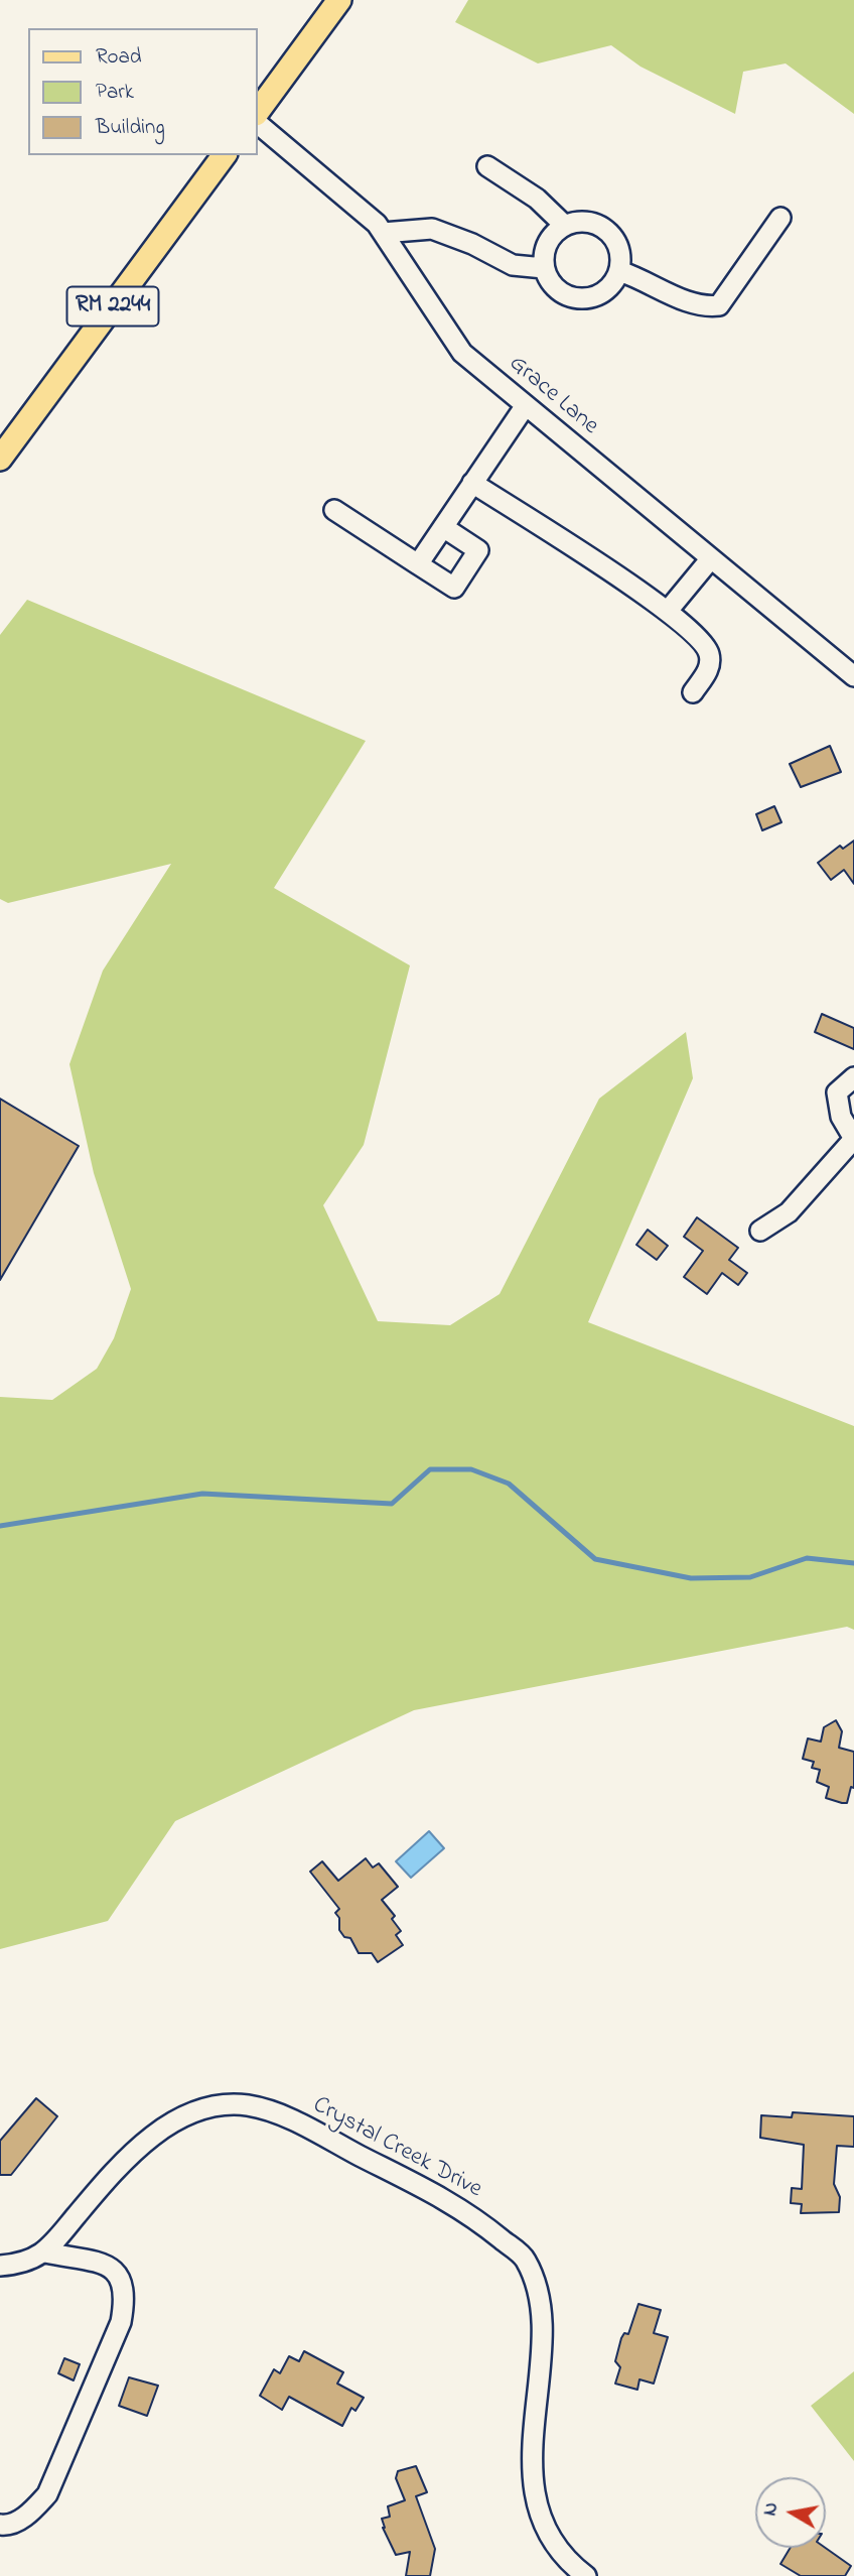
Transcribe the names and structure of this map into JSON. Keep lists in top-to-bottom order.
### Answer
{
  "streets": {
    "main road": ["RM 2244"],
    "street": ["Grace Lane", "Crystal Creek Drive"]
  },
  "legend": ["Road", "Park", "Building"],
  "north": "left"
}
